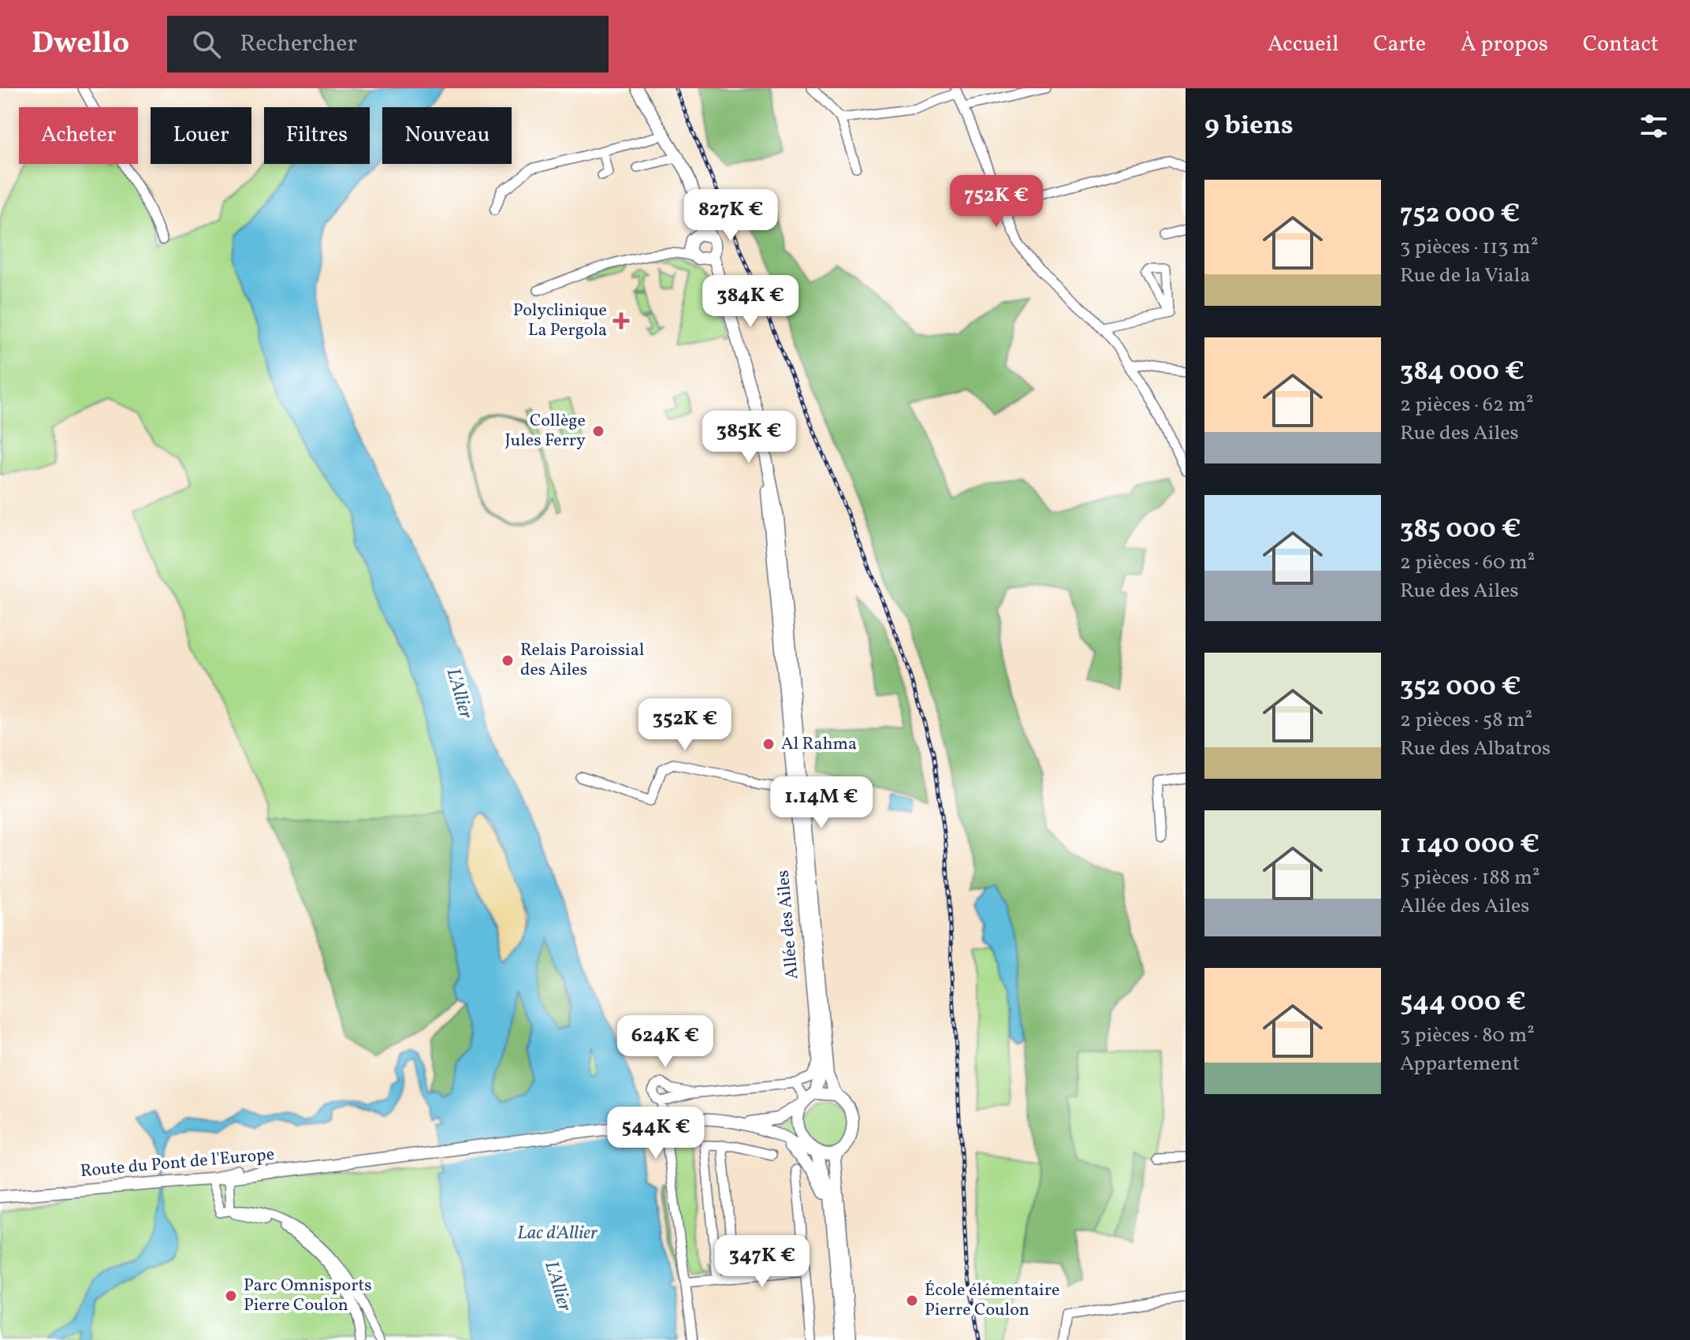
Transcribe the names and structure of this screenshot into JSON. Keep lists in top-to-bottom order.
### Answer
{
  "streets": {
    "main road": ["Allée des Ailes", "Route du Pont de l'Europe"]
  },
  "water": ["L'Allier", "Lac d'Allier"],
  "places": {
    "health": ["Polyclinique La Pergola"],
    "other": [
      "Collège Jules Ferry",
      "Relais Paroissial des Ailes",
      "Al Rahma",
      "Parc Omnisports Pierre Coulon",
      "École élémentaire Pierre Coulon"
    ]
  },
  "page": {
    "header": "Dwello",
    "search": "Rechercher",
    "nav": [
      "Accueil",
      "Carte",
      "À propos",
      "Contact"
    ],
    "heading": "9 biens",
    "chip": [
      "Acheter",
      "Louer",
      "Filtres",
      "Nouveau"
    ],
    "list": [
      {
        "name": "752 000 €",
        "note": "3 pièces · 113 m² · Rue de la Viala"
      },
      {
        "name": "384 000 €",
        "note": "2 pièces · 62 m² · Rue des Ailes"
      },
      {
        "name": "385 000 €",
        "note": "2 pièces · 60 m² · Rue des Ailes"
      },
      {
        "name": "352 000 €",
        "note": "2 pièces · 58 m² · Rue des Albatros"
      },
      {
        "name": "1 140 000 €",
        "note": "5 pièces · 188 m² · Allée des Ailes"
      },
      {
        "name": "544 000 €",
        "note": "3 pièces · 80 m² · Appartement"
      }
    ],
    "price": [
      "752K €",
      "827K €",
      "384K €",
      "385K €",
      "352K €",
      "1.14M €",
      "624K €",
      "544K €",
      "347K €"
    ]
  }
}
